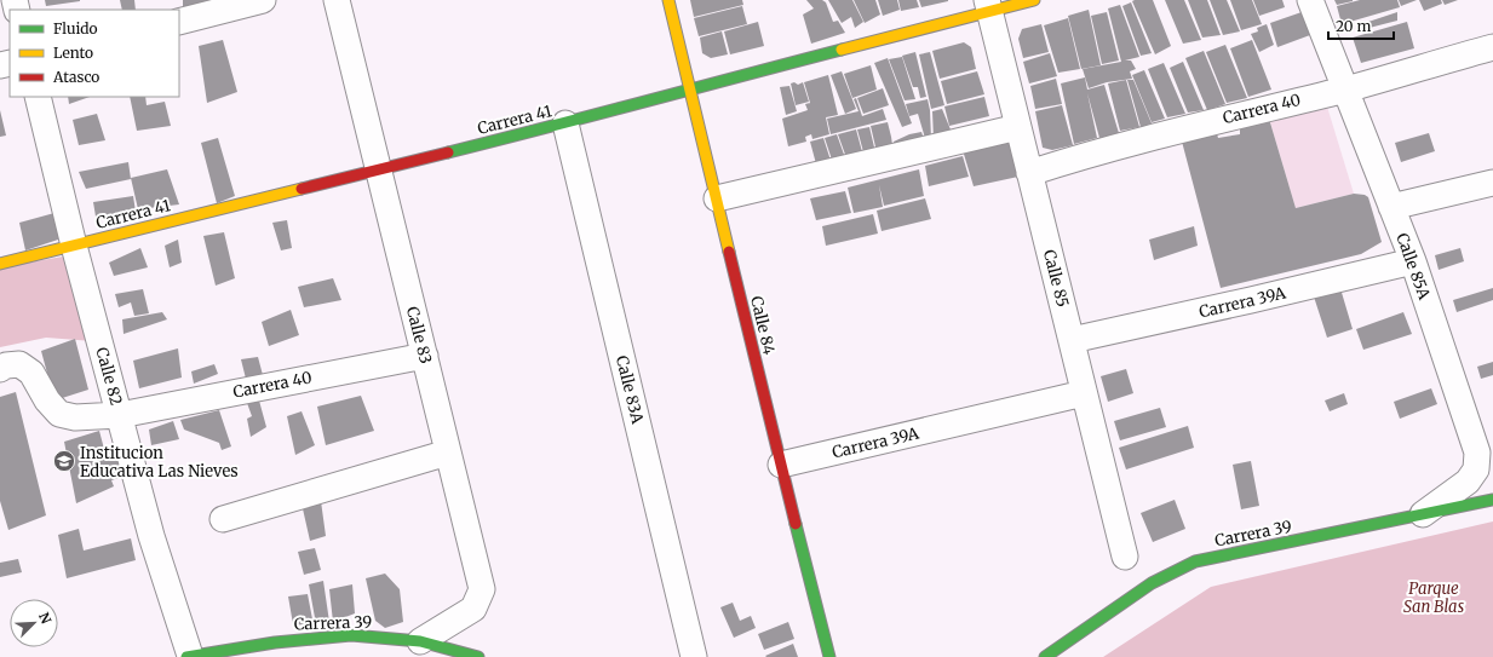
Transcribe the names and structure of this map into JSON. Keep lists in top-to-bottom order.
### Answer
{
  "streets": {
    "street": [
      "Carrera 40",
      "Carrera 41",
      "Calle 85A",
      "Calle 85",
      "Carrera 39A",
      "Calle 84",
      "Calle 83",
      "Calle 82",
      "Calle 83A",
      "Carrera 39"
    ]
  },
  "crossings": [
    ["Carrera 40", "Calle 85A"],
    ["Carrera 40", "Calle 85"],
    ["Carrera 40", "Calle 83"],
    ["Carrera 40", "Calle 82"],
    ["Carrera 41", "Calle 85"],
    ["Carrera 41", "Calle 84"],
    ["Carrera 41", "Calle 83"],
    ["Carrera 41", "Calle 82"],
    ["Carrera 41", "Calle 83A"],
    ["Calle 85A", "Carrera 39A"],
    ["Calle 85A", "Carrera 39"],
    ["Calle 85", "Carrera 39A"],
    ["Carrera 39A", "Calle 84"],
    ["Calle 83", "Carrera 39"],
    ["Calle 82", "Carrera 39"]
  ],
  "parks": ["Parque San Blas"],
  "places": {
    "school or university": ["Institucion Educativa Las Nieves"]
  },
  "legend": ["Fluido", "Lento", "Atasco"],
  "scale_bar": "20 m",
  "north": "top right"
}
